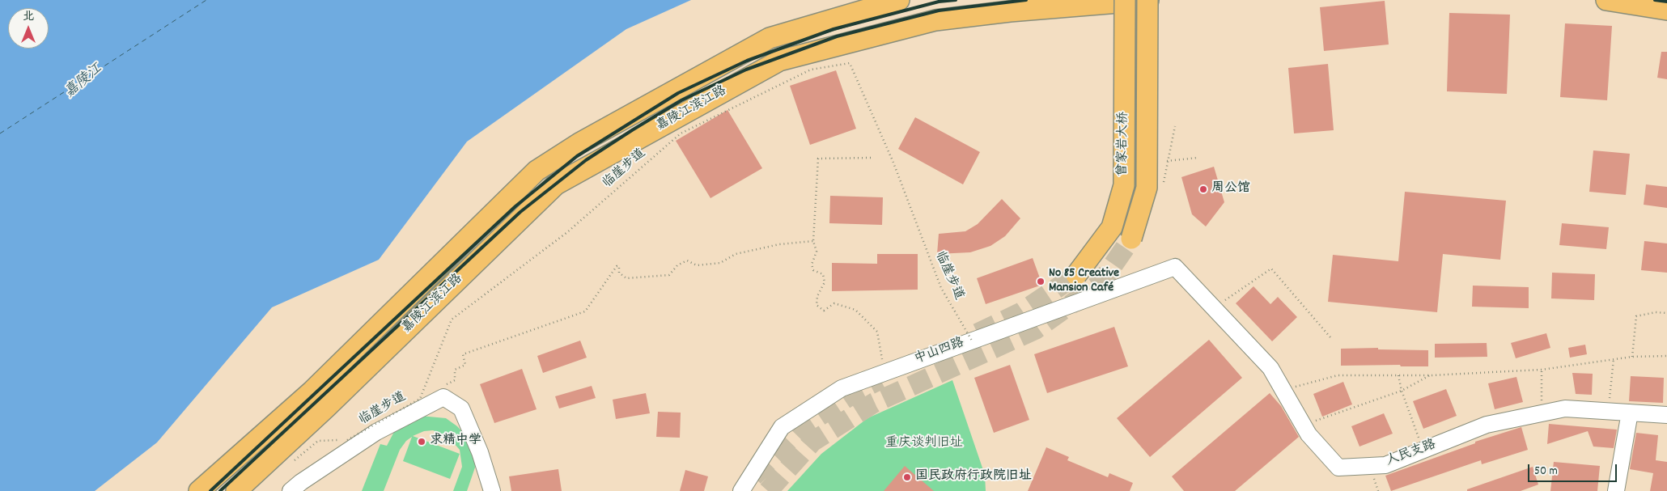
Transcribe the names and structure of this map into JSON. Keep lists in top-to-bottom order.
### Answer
{
  "streets": {
    "main road": ["嘉陵江滨江路", "曾家岩大桥"],
    "street": ["中山四路", "人民支路"],
    "path": ["临崖步道"]
  },
  "crossings": [
    ["嘉陵江滨江路", "曾家岩大桥"],
    ["临崖步道", "中山四路"],
    ["中山四路", "人民支路"]
  ],
  "water": ["嘉陵江"],
  "parks": ["重庆谈判旧址"],
  "places": [
    "周公馆",
    "No 85 Creative Mansion Café",
    "求精中学",
    "国民政府行政院旧址"
  ],
  "scale_bar": "50 m",
  "north": "top"
}
